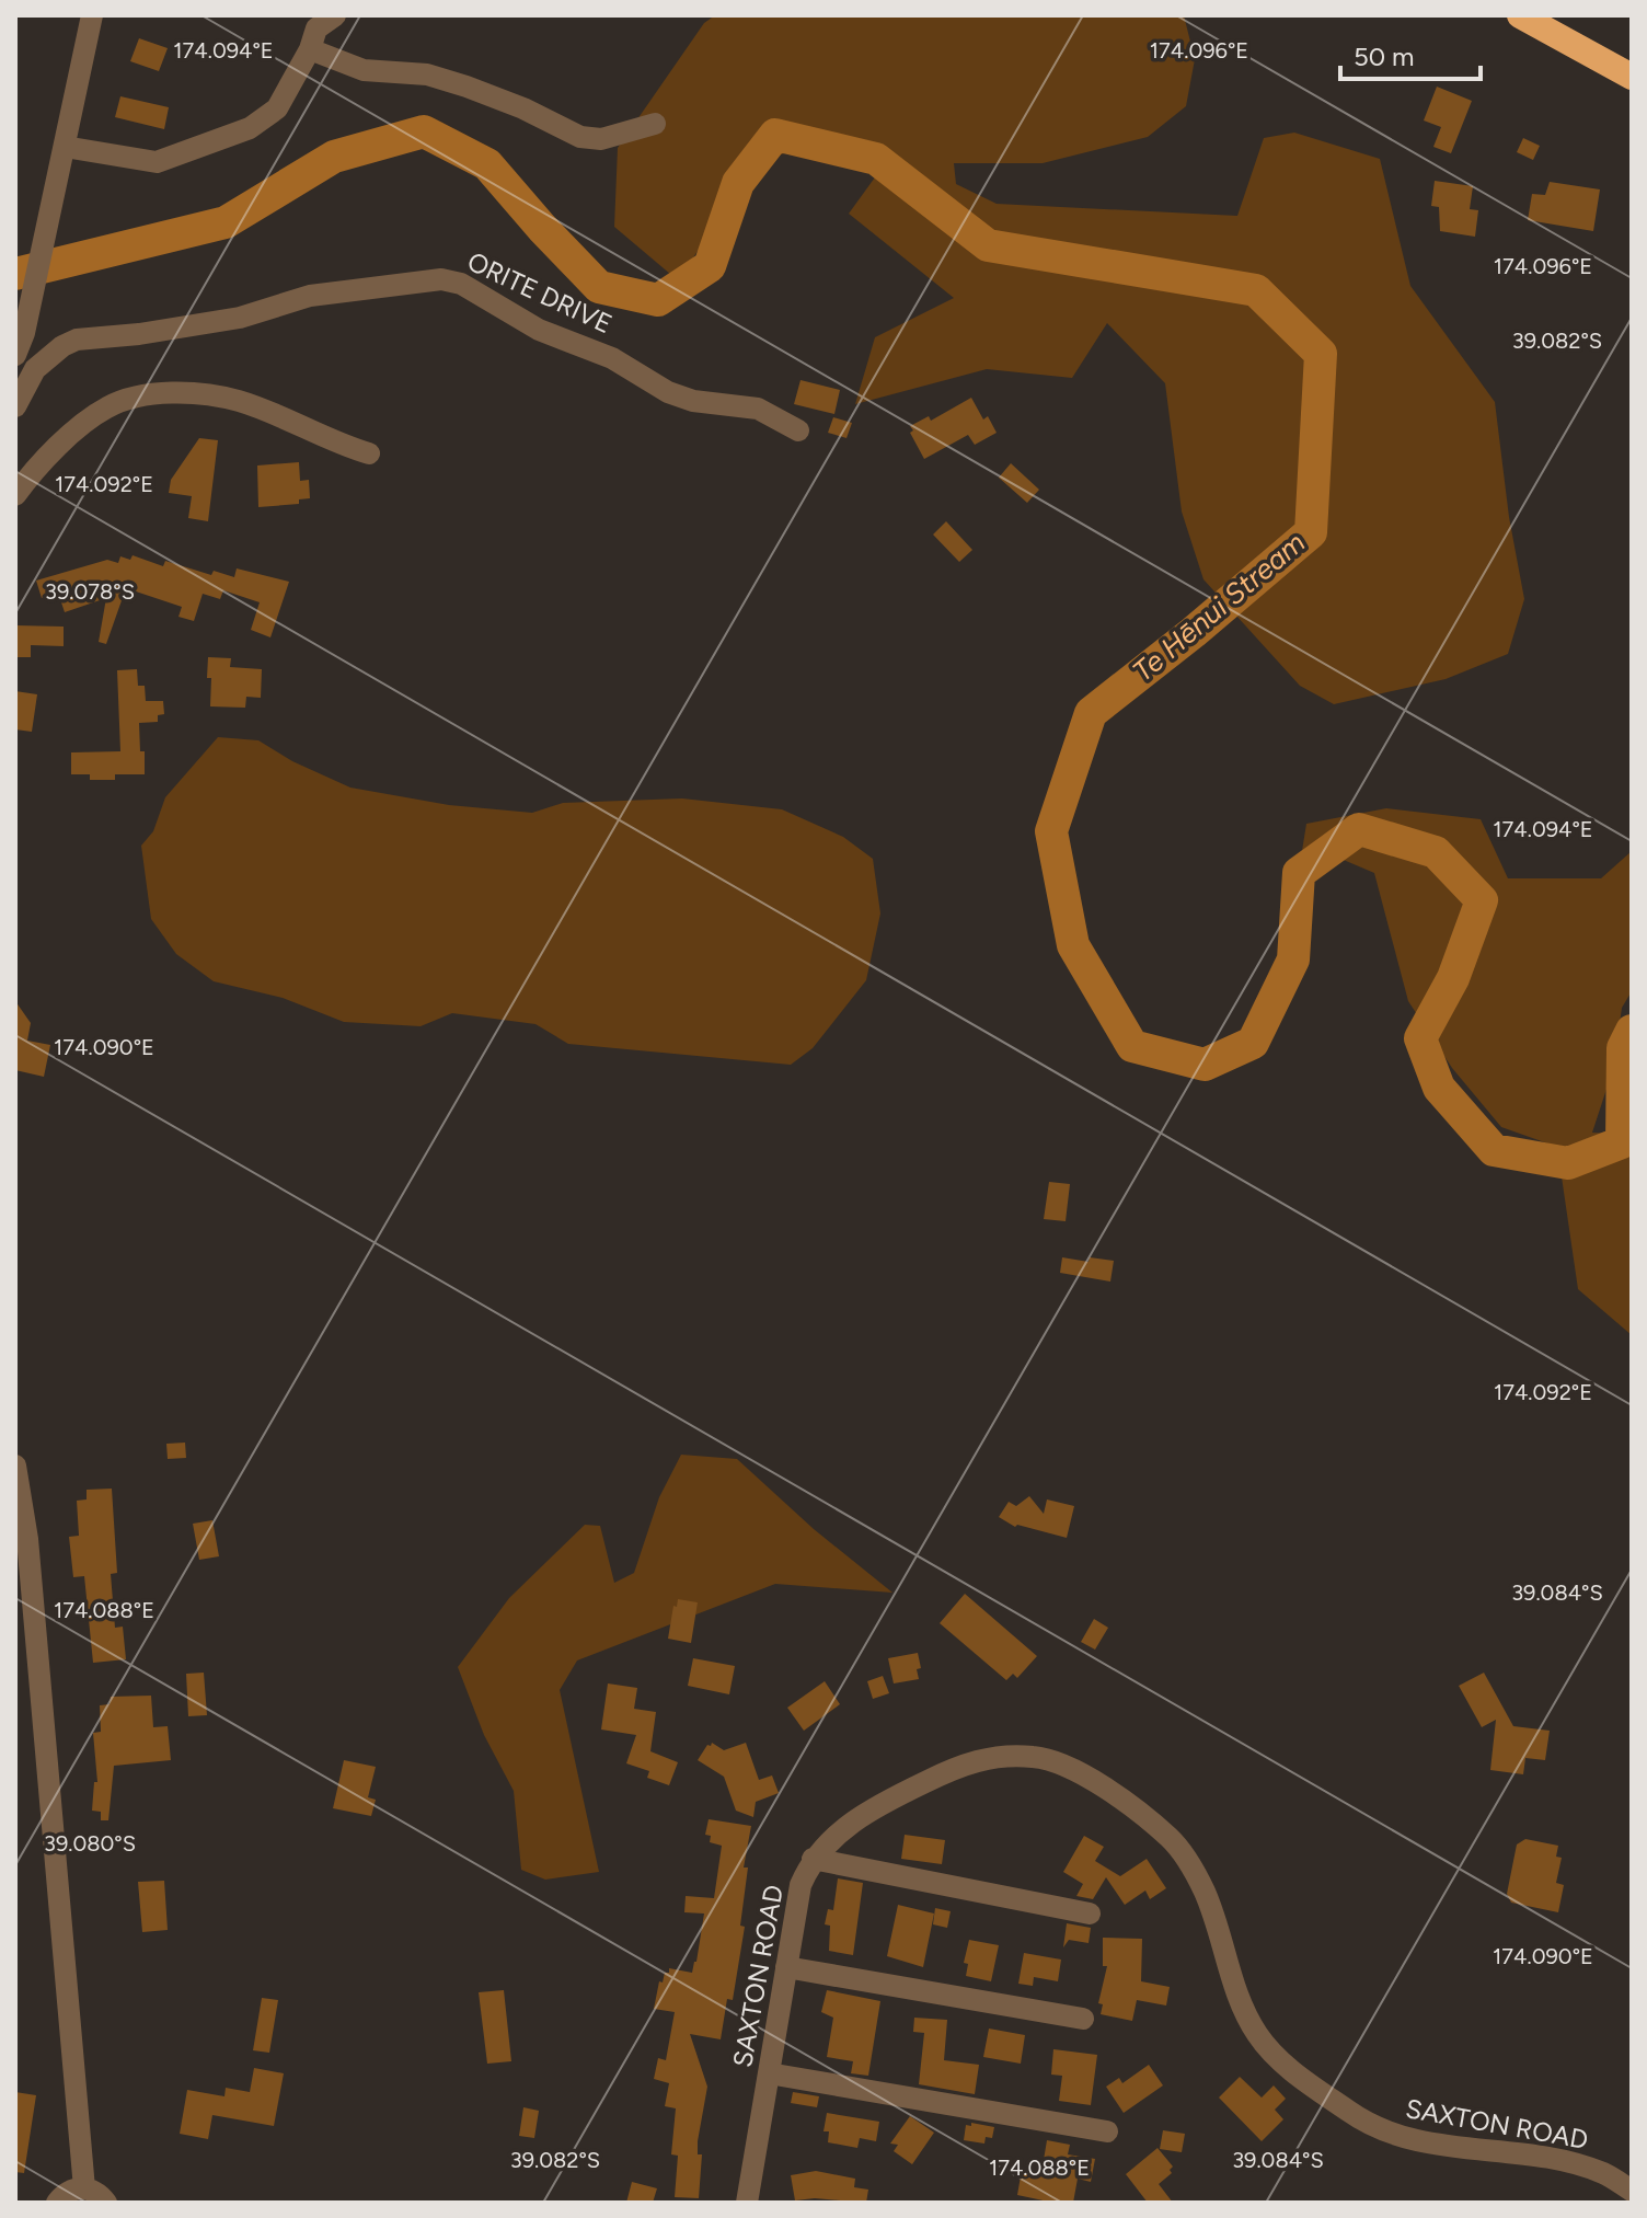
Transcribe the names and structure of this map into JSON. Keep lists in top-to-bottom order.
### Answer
{
  "streets": {
    "street": ["ORITE DRIVE", "SAXTON ROAD"]
  },
  "water": ["Te Hēnui Stream"],
  "scale_bar": "50 m",
  "coordinates": [
    "174.094°E",
    "174.096°E",
    "39.082°S",
    "174.092°E",
    "39.078°S",
    "174.090°E",
    "39.084°S",
    "174.088°E",
    "39.080°S"
  ]
}
